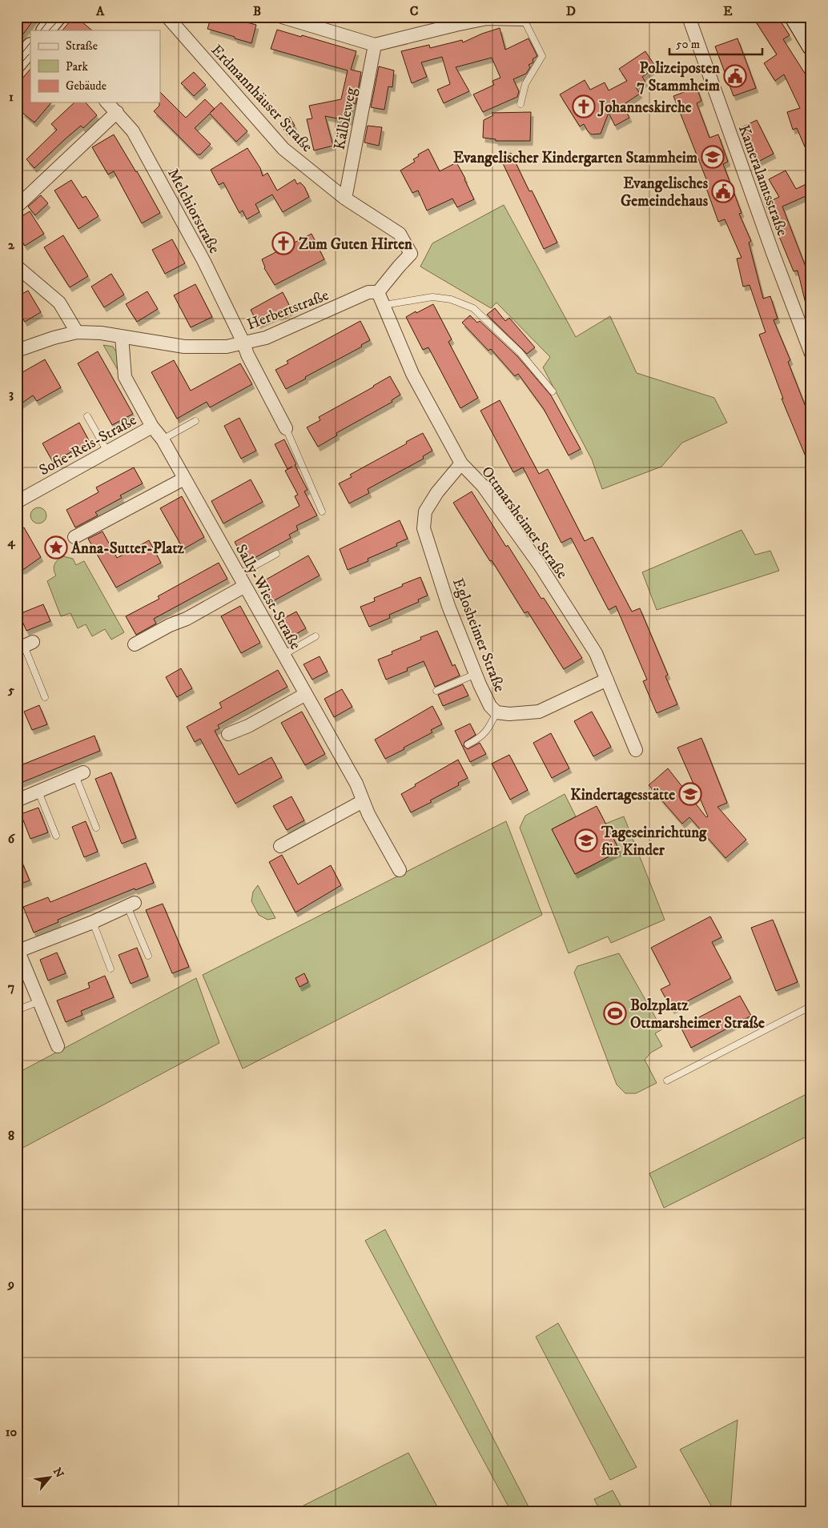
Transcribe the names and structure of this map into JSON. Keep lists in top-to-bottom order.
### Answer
{
  "streets": {
    "street": [
      "Erdmannhäuser Straße",
      "Kälbleweg",
      "Kameralamtsstraße",
      "Melchiorstraße",
      "Herbertstraße",
      "Sofie-Reis-Straße",
      "Ottmarsheimer Straße",
      "Sally-Wiest-Straße",
      "Eglosheimer Straße"
    ]
  },
  "crossings": [
    ["Erdmannhäuser Straße", "Kälbleweg"],
    ["Erdmannhäuser Straße", "Herbertstraße"],
    ["Erdmannhäuser Straße", "Ottmarsheimer Straße"],
    ["Melchiorstraße", "Herbertstraße"],
    ["Herbertstraße", "Ottmarsheimer Straße"],
    ["Herbertstraße", "Sally-Wiest-Straße"],
    ["Sofie-Reis-Straße", "Sally-Wiest-Straße"],
    ["Ottmarsheimer Straße", "Eglosheimer Straße"]
  ],
  "places": {
    "public building": ["Polizeiposten 7 Stammheim", "Evangelisches Gemeindehaus"],
    "church": ["Johanneskirche", "Zum Guten Hirten"],
    "school or university": ["Evangelischer Kindergarten Stammheim", "Kindertagesstätte", "Tageseinrichtung für Kinder"],
    "place": ["Anna-Sutter-Platz"],
    "sports": ["Bolzplatz Ottmarsheimer Straße"]
  },
  "legend": ["Straße", "Park", "Gebäude"],
  "scale_bar": "50 m",
  "north": "top right",
  "grid": {
    "columns": [
      "A",
      "B",
      "C",
      "D",
      "E"
    ],
    "rows": [
      "1",
      "2",
      "3",
      "4",
      "5",
      "6",
      "7",
      "8",
      "9",
      "10"
    ]
  }
}
